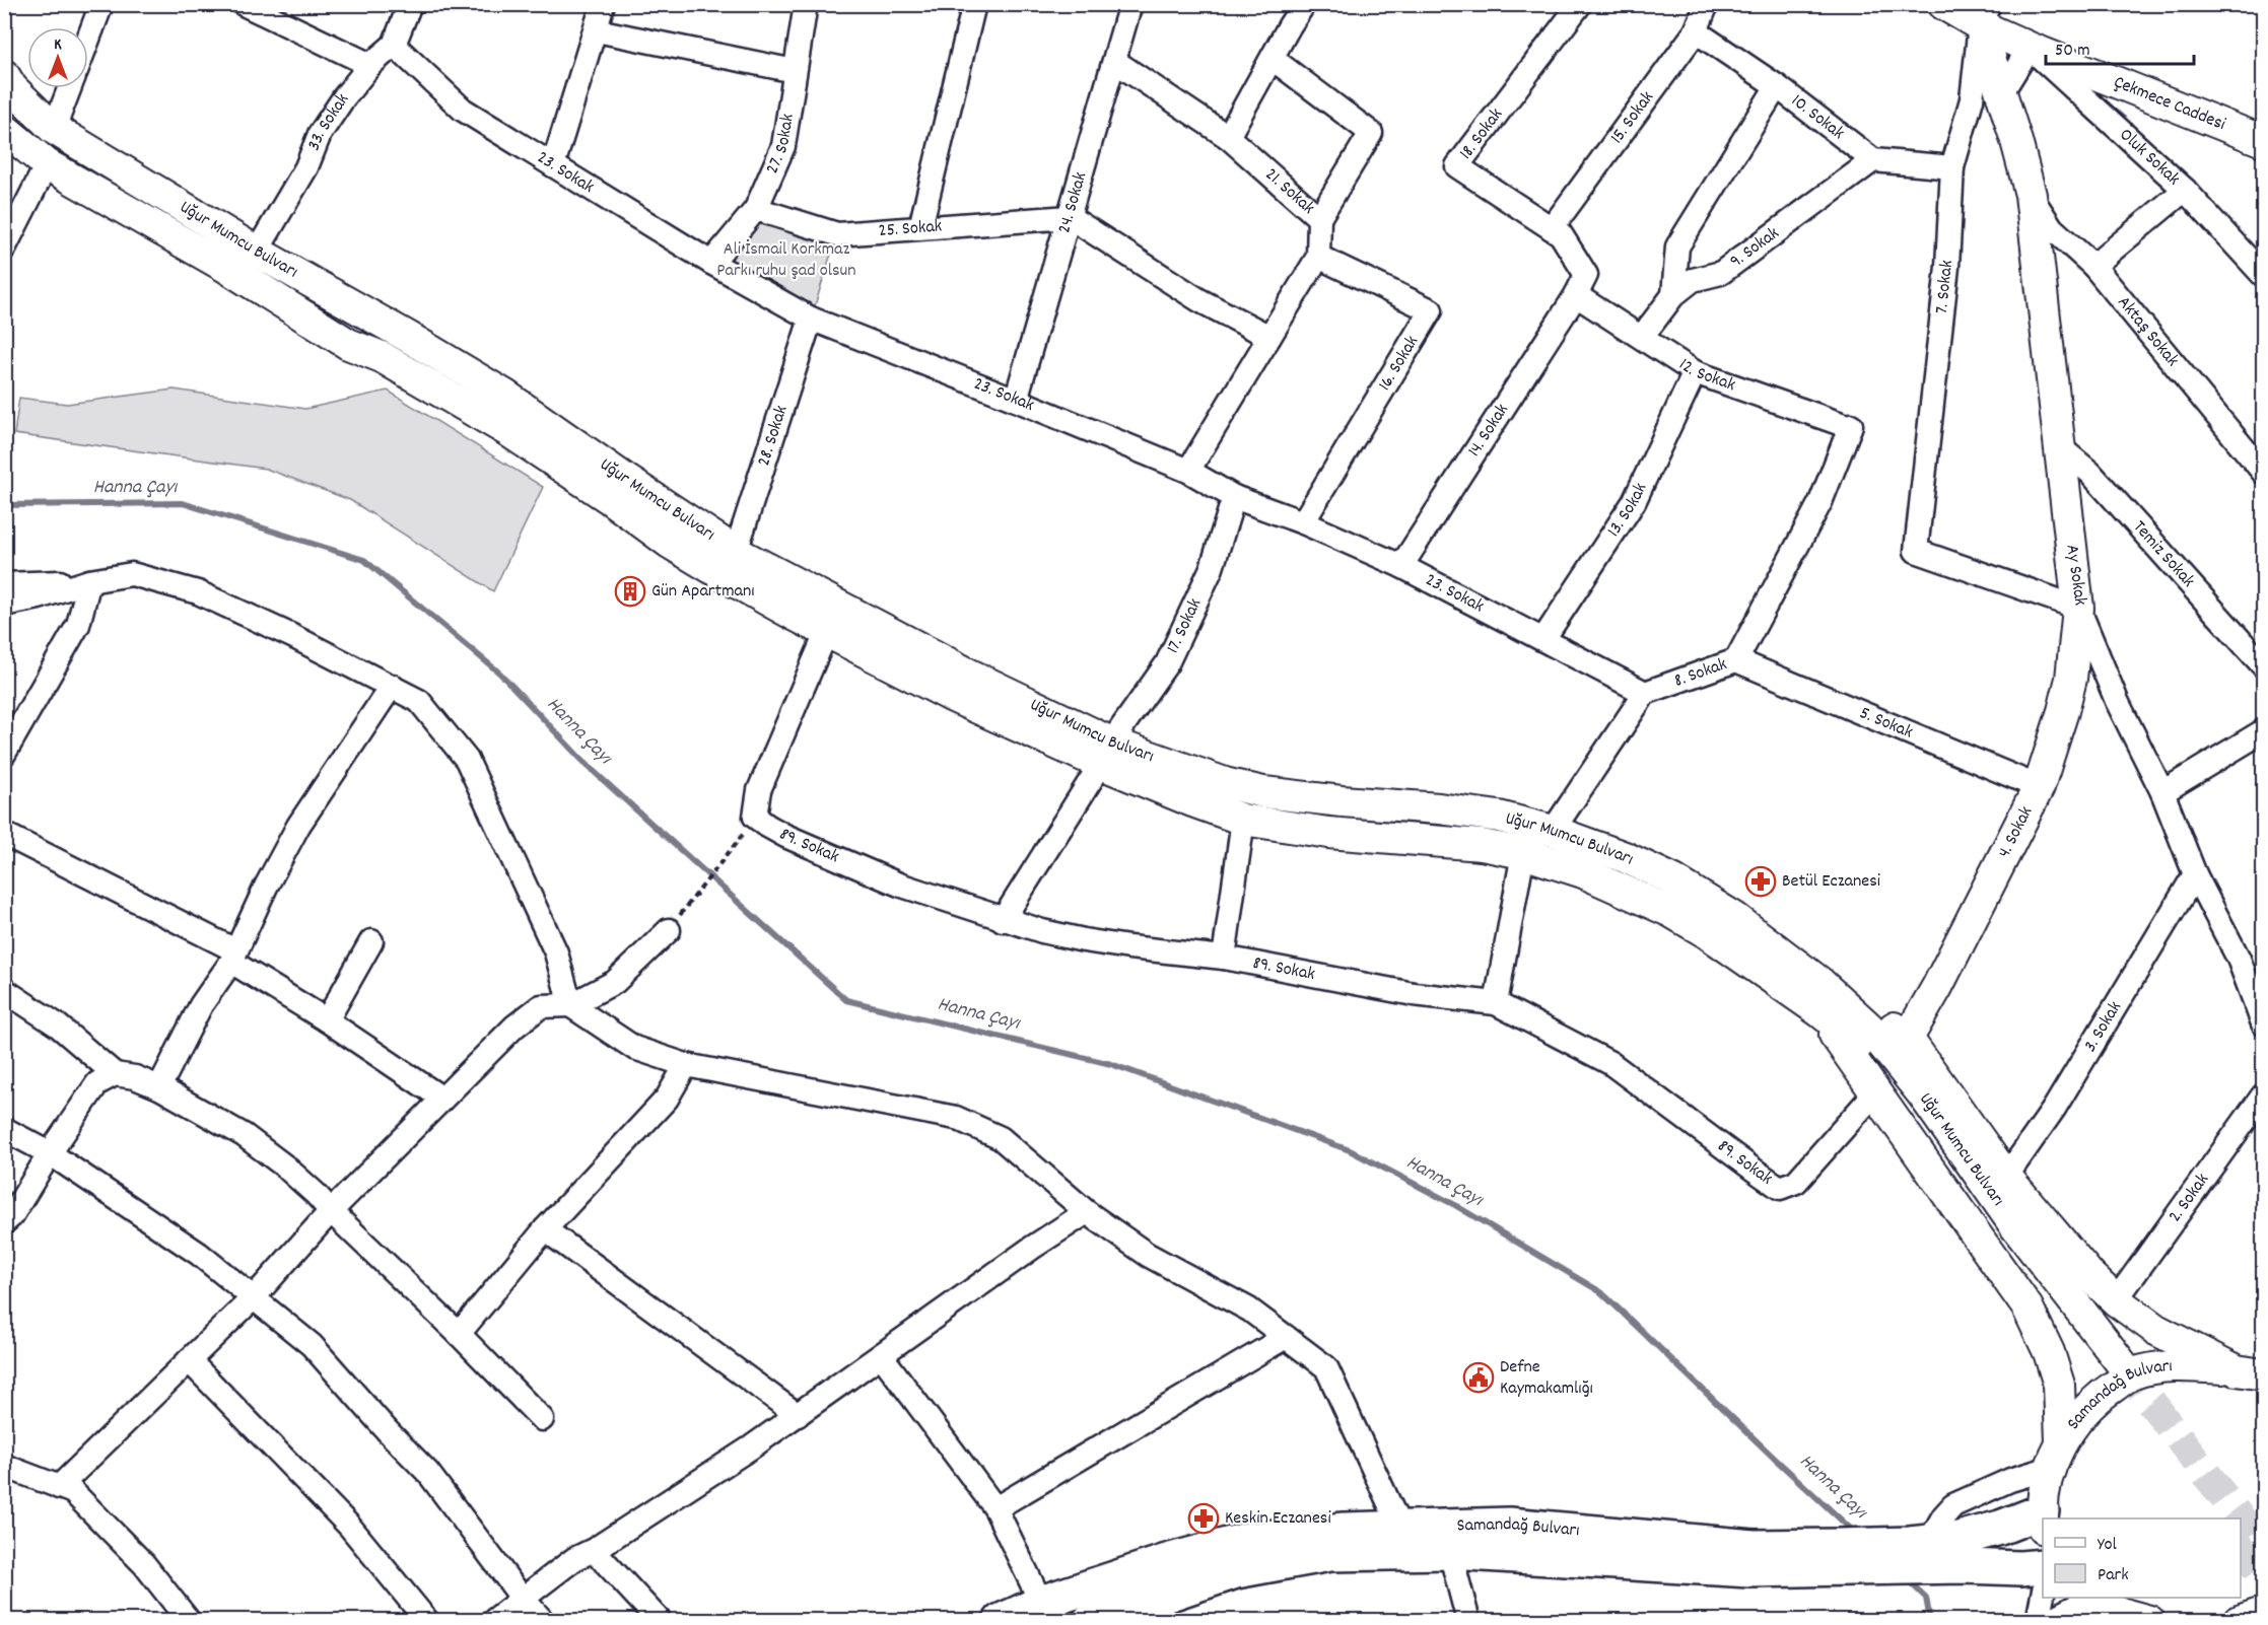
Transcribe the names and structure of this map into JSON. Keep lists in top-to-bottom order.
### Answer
{
  "streets": {
    "highway": ["Samandağ Bulvarı"],
    "main road": [
      "Çekmece Caddesi",
      "Uğur Mumcu Bulvarı",
      "Ay Sokak",
      "4. Sokak"
    ],
    "street": [
      "15. Sokak",
      "10. Sokak",
      "33. Sokak",
      "18. Sokak",
      "27. Sokak",
      "Oluk Sokak",
      "23. Sokak",
      "21. Sokak",
      "24. Sokak",
      "25. Sokak",
      "9. Sokak",
      "7. Sokak",
      "Aktaş Sokak",
      "16. Sokak",
      "12. Sokak",
      "14. Sokak",
      "28. Sokak",
      "13. Sokak",
      "Temiz Sokak",
      "17. Sokak",
      "8. Sokak",
      "5. Sokak",
      "89. Sokak",
      "3. Sokak",
      "2. Sokak"
    ]
  },
  "crossings": [
    ["Çekmece Caddesi", "Oluk Sokak"],
    ["Çekmece Caddesi", "7. Sokak"],
    ["Çekmece Caddesi", "Ay Sokak"],
    ["15. Sokak", "10. Sokak"],
    ["15. Sokak", "18. Sokak"],
    ["10. Sokak", "9. Sokak"],
    ["33. Sokak", "23. Sokak"],
    ["33. Sokak", "Uğur Mumcu Bulvarı"],
    ["18. Sokak", "12. Sokak"],
    ["18. Sokak", "14. Sokak"],
    ["27. Sokak", "23. Sokak"],
    ["27. Sokak", "25. Sokak"],
    ["23. Sokak", "21. Sokak"],
    ["23. Sokak", "24. Sokak"],
    ["23. Sokak", "16. Sokak"],
    ["23. Sokak", "14. Sokak"],
    ["23. Sokak", "28. Sokak"],
    ["23. Sokak", "13. Sokak"],
    ["23. Sokak", "17. Sokak"],
    ["23. Sokak", "8. Sokak"],
    ["21. Sokak", "24. Sokak"],
    ["21. Sokak", "16. Sokak"],
    ["24. Sokak", "25. Sokak"],
    ["Uğur Mumcu Bulvarı", "28. Sokak"],
    ["Uğur Mumcu Bulvarı", "17. Sokak"],
    ["Uğur Mumcu Bulvarı", "89. Sokak"],
    ["9. Sokak", "12. Sokak"],
    ["7. Sokak", "Ay Sokak"],
    ["7. Sokak", "4. Sokak"],
    ["Aktaş Sokak", "Ay Sokak"],
    ["12. Sokak", "14. Sokak"],
    ["12. Sokak", "13. Sokak"],
    ["12. Sokak", "8. Sokak"],
    ["Temiz Sokak", "Ay Sokak"],
    ["Ay Sokak", "4. Sokak"],
    ["Ay Sokak", "3. Sokak"],
    ["17. Sokak", "89. Sokak"],
    ["8. Sokak", "5. Sokak"],
    ["5. Sokak", "4. Sokak"]
  ],
  "water": ["Hanna Çayı"],
  "parks": ["Ali İsmail Korkmaz Parkı ruhu şad olsun"],
  "places": {
    "building": ["Gün Apartmanı"],
    "pharmacy": ["Betül Eczanesi", "Keskin Eczanesi"],
    "public building": ["Defne Kaymakamlığı"]
  },
  "legend": ["Yol", "Park"],
  "scale_bar": "50 m",
  "north": "top"
}
